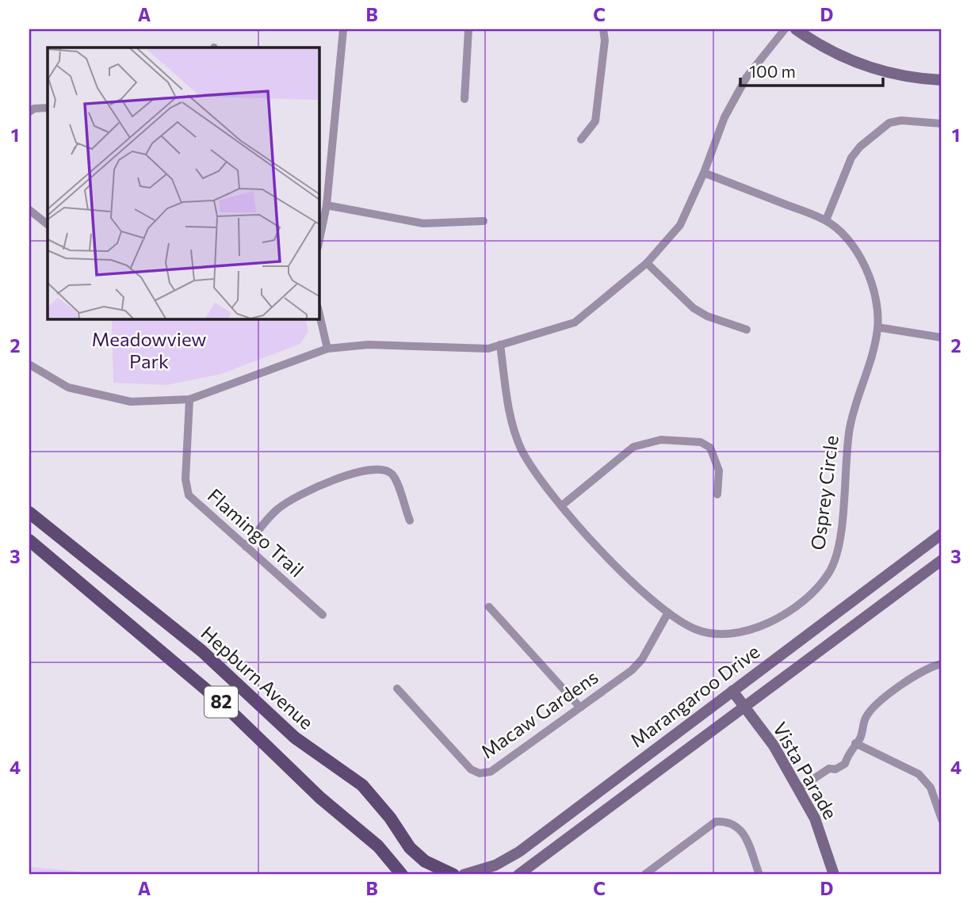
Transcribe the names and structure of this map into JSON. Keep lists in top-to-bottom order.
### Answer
{
  "streets": {
    "main road": [
      "Hepburn Avenue",
      "Marangaroo Drive",
      "82",
      "Vista Parade"
    ],
    "street": ["Osprey Circle", "Flamingo Trail", "Macaw Gardens"]
  },
  "crossings": [
    ["Osprey Circle", "Macaw Gardens"],
    ["Marangaroo Drive", "Vista Parade"]
  ],
  "parks": ["Meadowview Park"],
  "scale_bar": "100 m",
  "grid": {
    "columns": [
      "A",
      "B",
      "C",
      "D"
    ],
    "rows": [
      "1",
      "2",
      "3",
      "4"
    ]
  }
}
